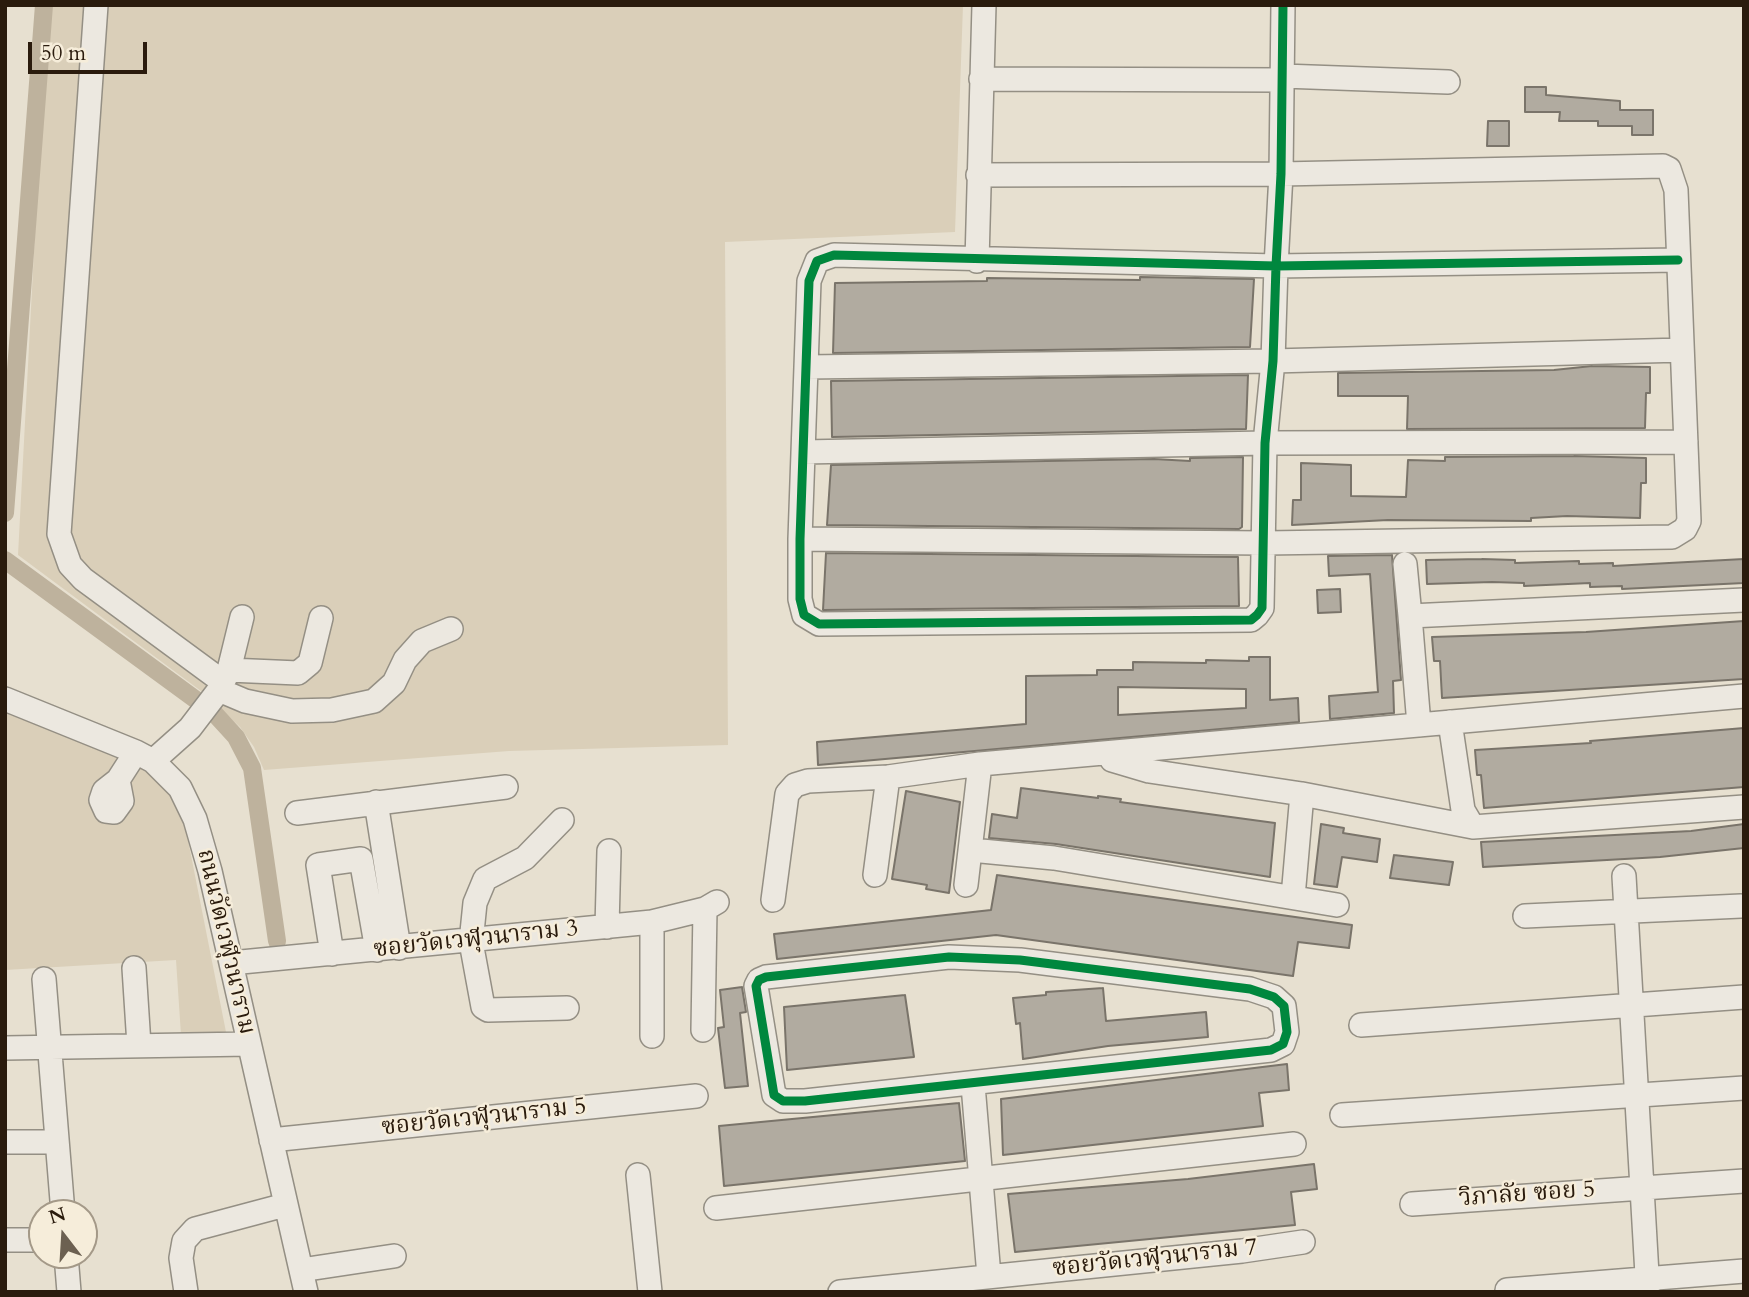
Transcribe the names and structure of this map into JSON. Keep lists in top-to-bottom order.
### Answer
{
  "streets": {
    "street": [
      "ซอยวัดเวฬุวนาราม 3",
      "ถนนวัดเวฬุวนาราม",
      "ซอยวัดเวฬุวนาราม 5",
      "วิภาลัย ซอย 5",
      "ซอยวัดเวฬุวนาราม 7"
    ]
  },
  "crossings": [
    ["ซอยวัดเวฬุวนาราม 3", "ถนนวัดเวฬุวนาราม"],
    ["ถนนวัดเวฬุวนาราม", "ซอยวัดเวฬุวนาราม 5"]
  ],
  "scale_bar": "50 m",
  "north": "top"
}
